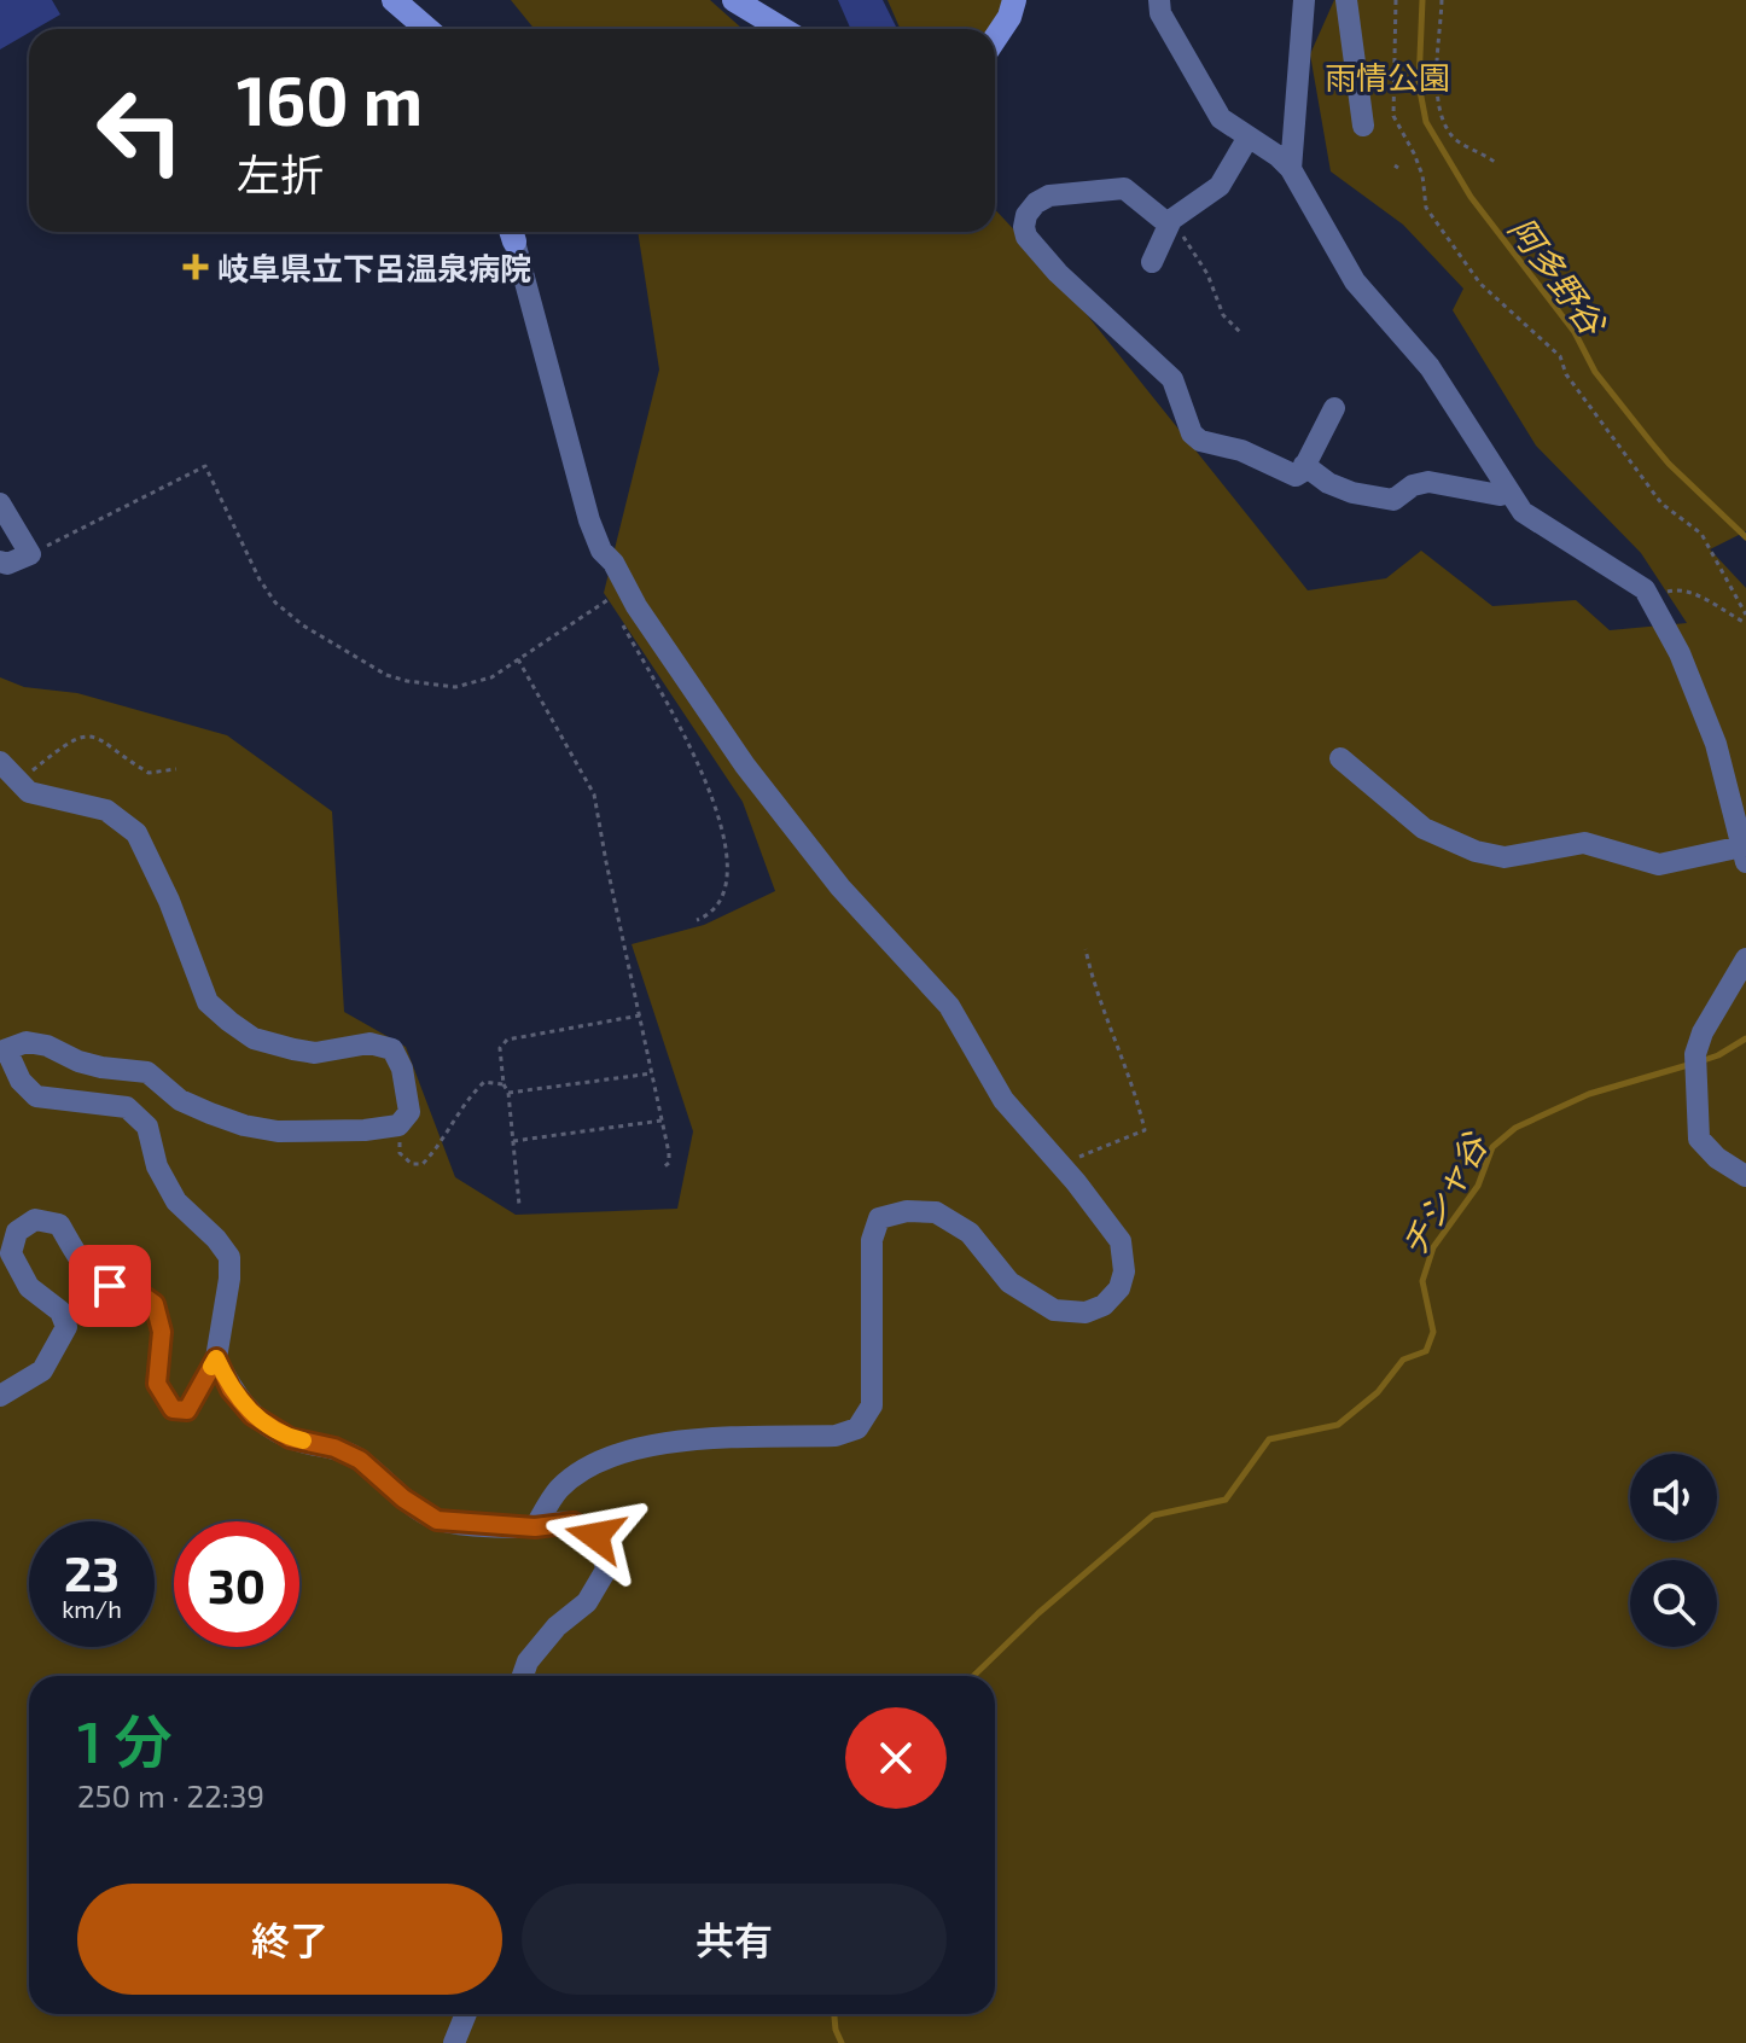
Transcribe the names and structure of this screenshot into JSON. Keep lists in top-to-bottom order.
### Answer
{
  "water": ["阿多野谷", "チシャ谷"],
  "parks": ["雨情公園"],
  "places": {
    "health": ["岐阜県立下呂温泉病院"]
  },
  "page": {
    "turn": ["160 m", "左折"],
    "speed": "23 km/h",
    "limit": "30",
    "heading": ["1 分", "250 m · 22:39"],
    "buttons": ["終了", "共有"]
  }
}
